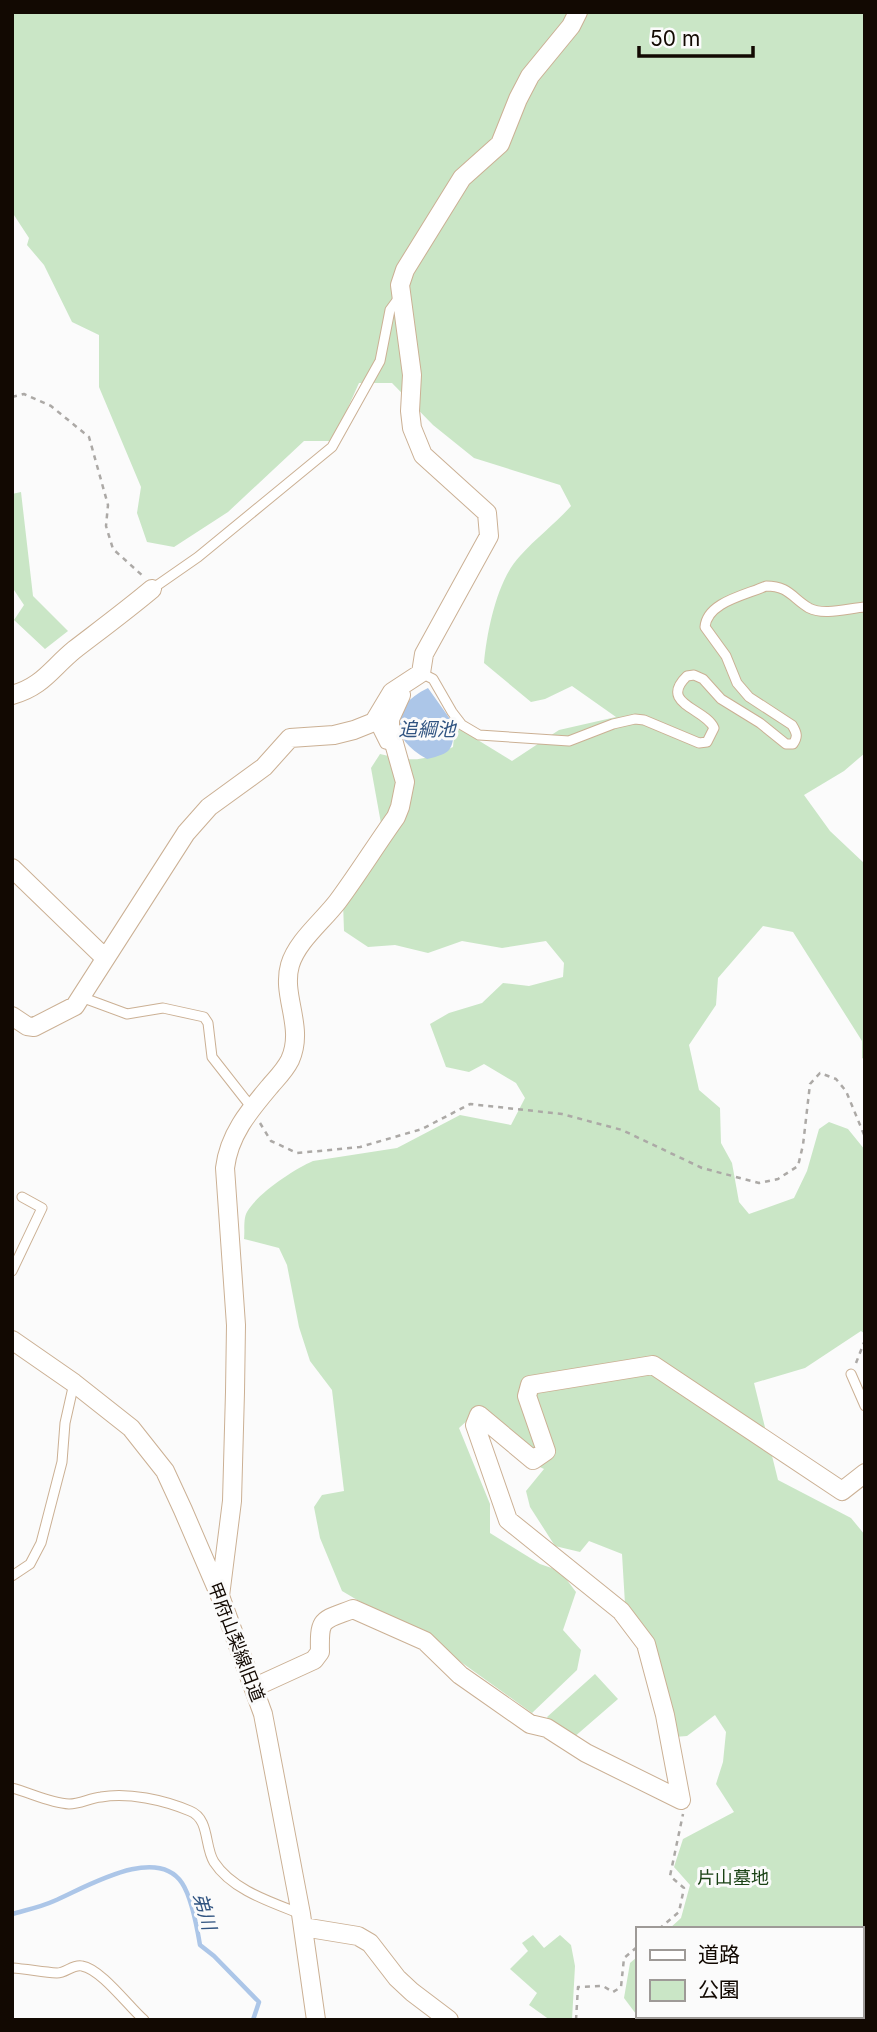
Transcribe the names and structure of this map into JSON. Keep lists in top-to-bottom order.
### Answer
{
  "streets": {
    "street": ["甲府山梨線旧道"]
  },
  "water": ["追綱池", "弟川"],
  "parks": ["片山墓地"],
  "legend": ["道路", "公園"],
  "scale_bar": "50 m"
}
